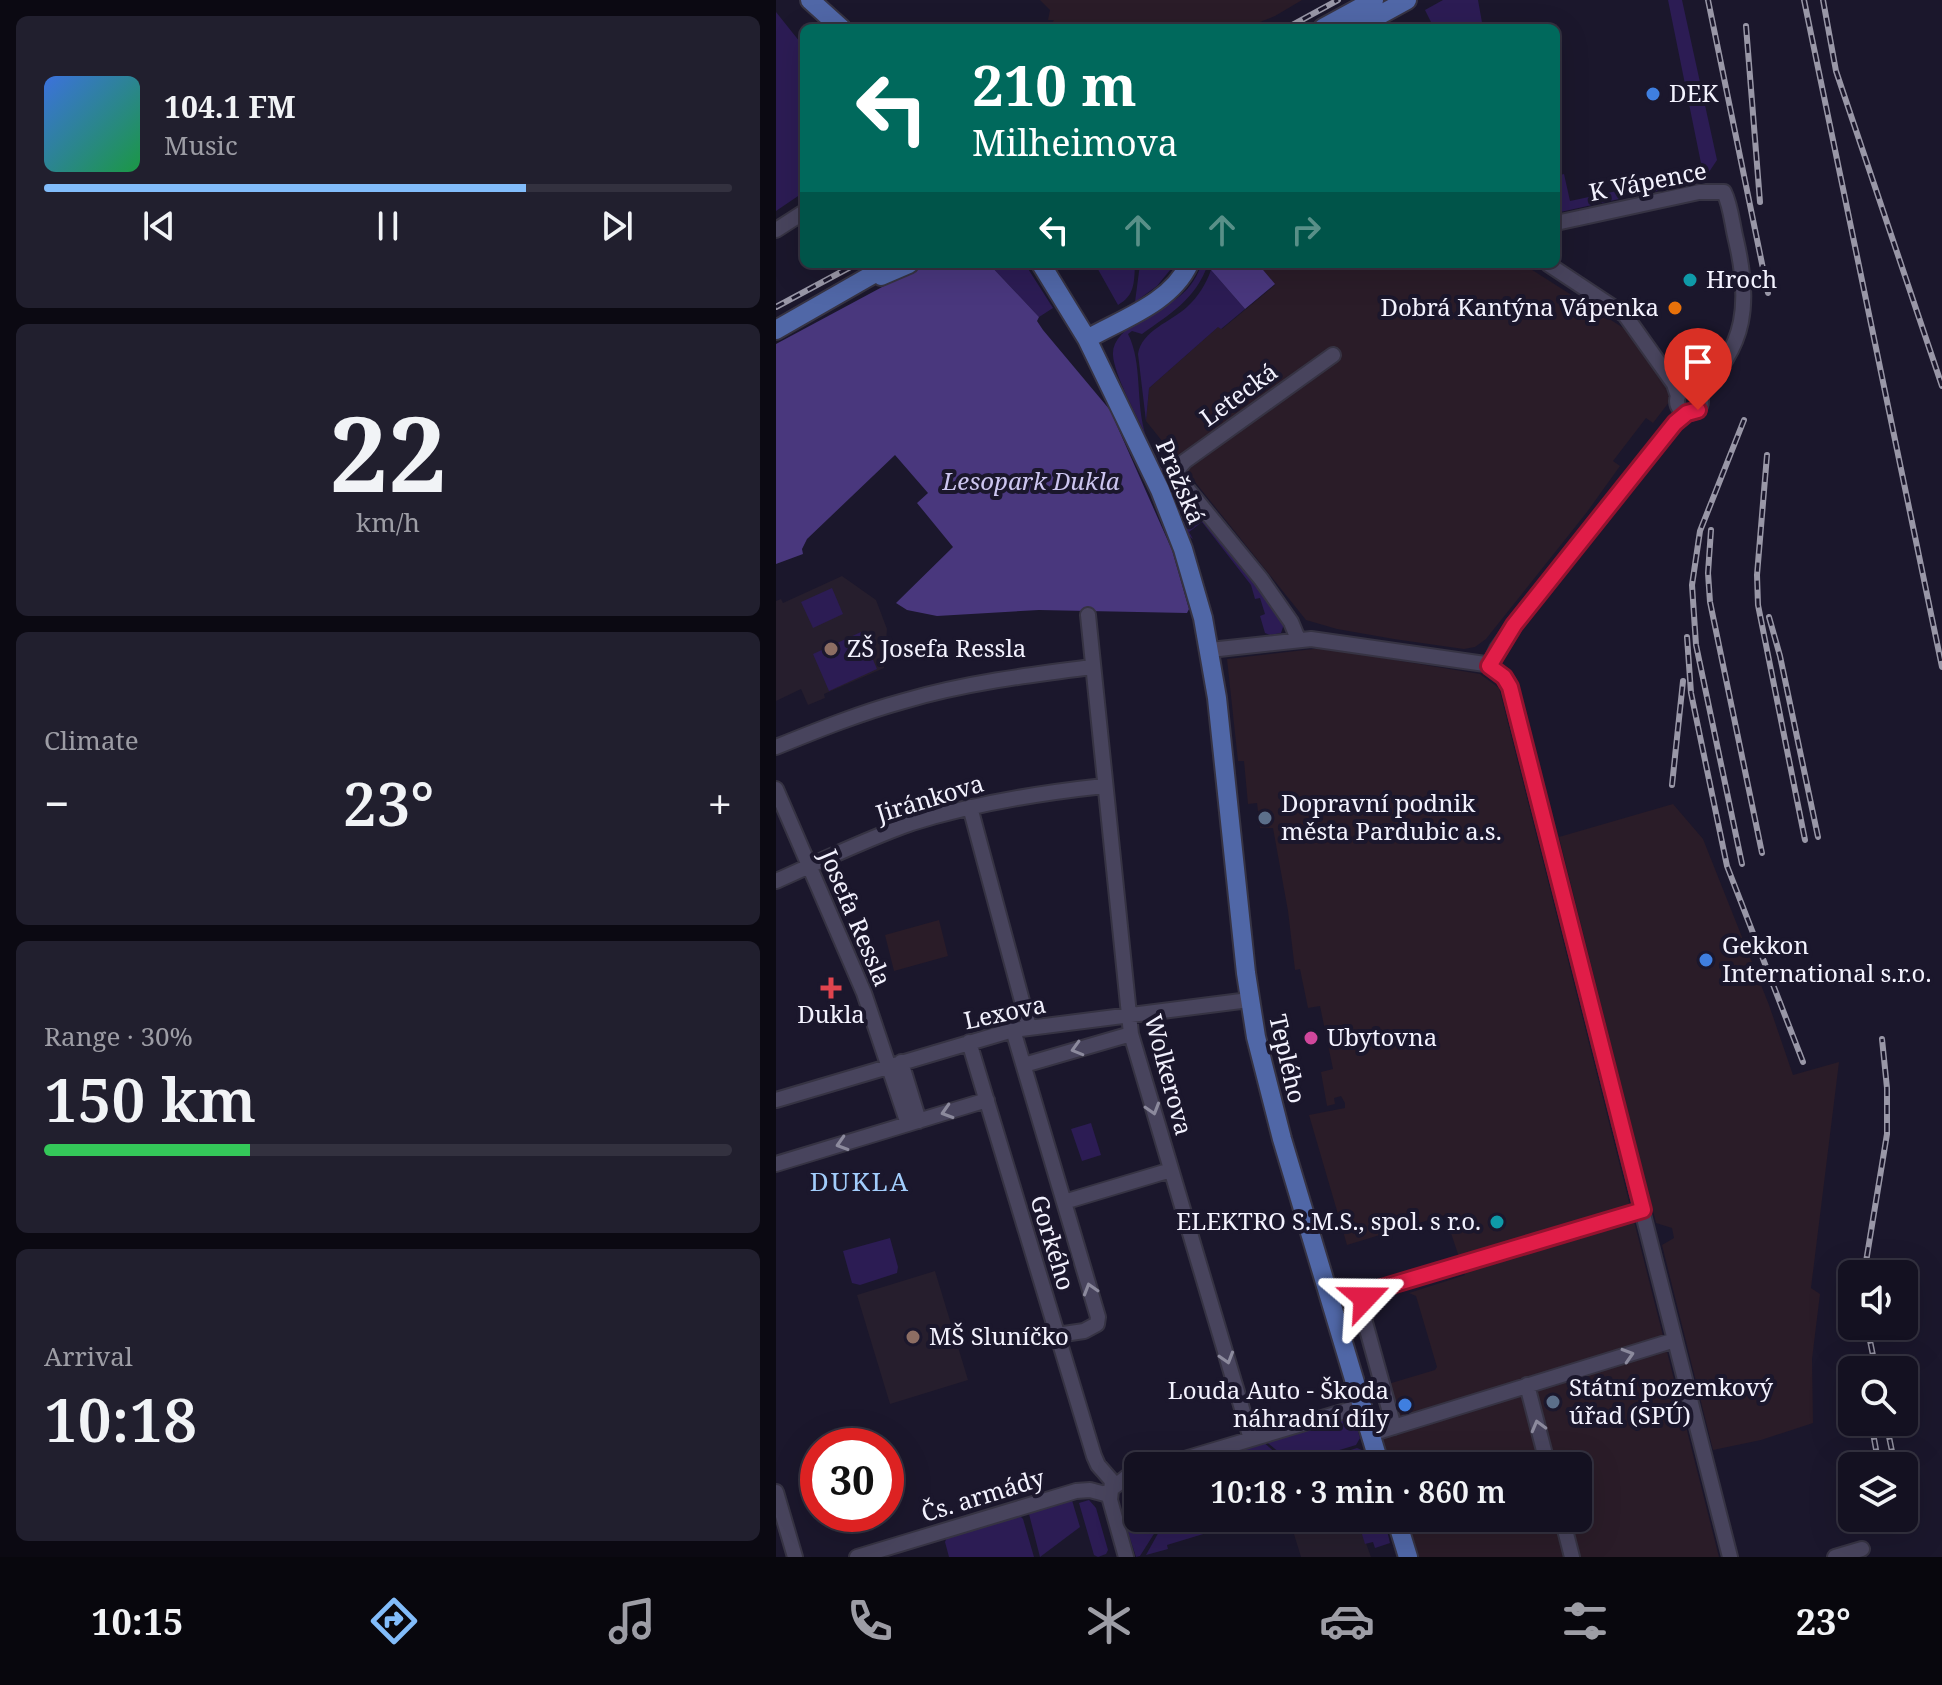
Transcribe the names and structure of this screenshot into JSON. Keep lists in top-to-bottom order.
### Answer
{
  "streets": {
    "main road": ["Pražská", "Teplého"],
    "street": [
      "K Vápence",
      "Letecká",
      "Jiránkova",
      "Josefa Ressla",
      "Lexova",
      "Wolkerova",
      "Gorkého",
      "Čs. armády"
    ]
  },
  "crossings": [
    ["Letecká", "Pražská"],
    ["Pražská", "Teplého"],
    ["Jiránkova", "Josefa Ressla"],
    ["Jiránkova", "Wolkerova"],
    ["Josefa Ressla", "Lexova"],
    ["Lexova", "Teplého"],
    ["Lexova", "Wolkerova"],
    ["Lexova", "Gorkého"],
    ["Gorkého", "Čs. armády"]
  ],
  "districts": ["DUKLA"],
  "parks": ["Lesopark Dukla"],
  "places": {
    "other": [
      "DEK",
      "Hroch",
      "Dobrá Kantýna Vápenka",
      "ZŠ Josefa Ressla",
      "Dopravní podnik města Pardubic a.s.",
      "Gekkon International s.r.o.",
      "Ubytovna",
      "ELEKTRO S.M.S., spol. s r.o.",
      "MŠ Sluníčko",
      "Státní pozemkový úřad (SPÚ)",
      "Louda Auto - Škoda náhradní díly"
    ],
    "health": ["Dukla"]
  },
  "page": {
    "turn": ["210 m", "Milheimova"],
    "song": ["104.1 FM", "Music"],
    "tile": [
      ["22", "km/h"],
      "Climate",
      ["Range · 30%", "150 km"],
      ["Arrival", "10:18"]
    ],
    "heat": ["−", "23°", "+"],
    "limit": "30",
    "trip": "10:18 · 3 min · 860 m",
    "tabs": ["10:15", "23°"]
  }
}
